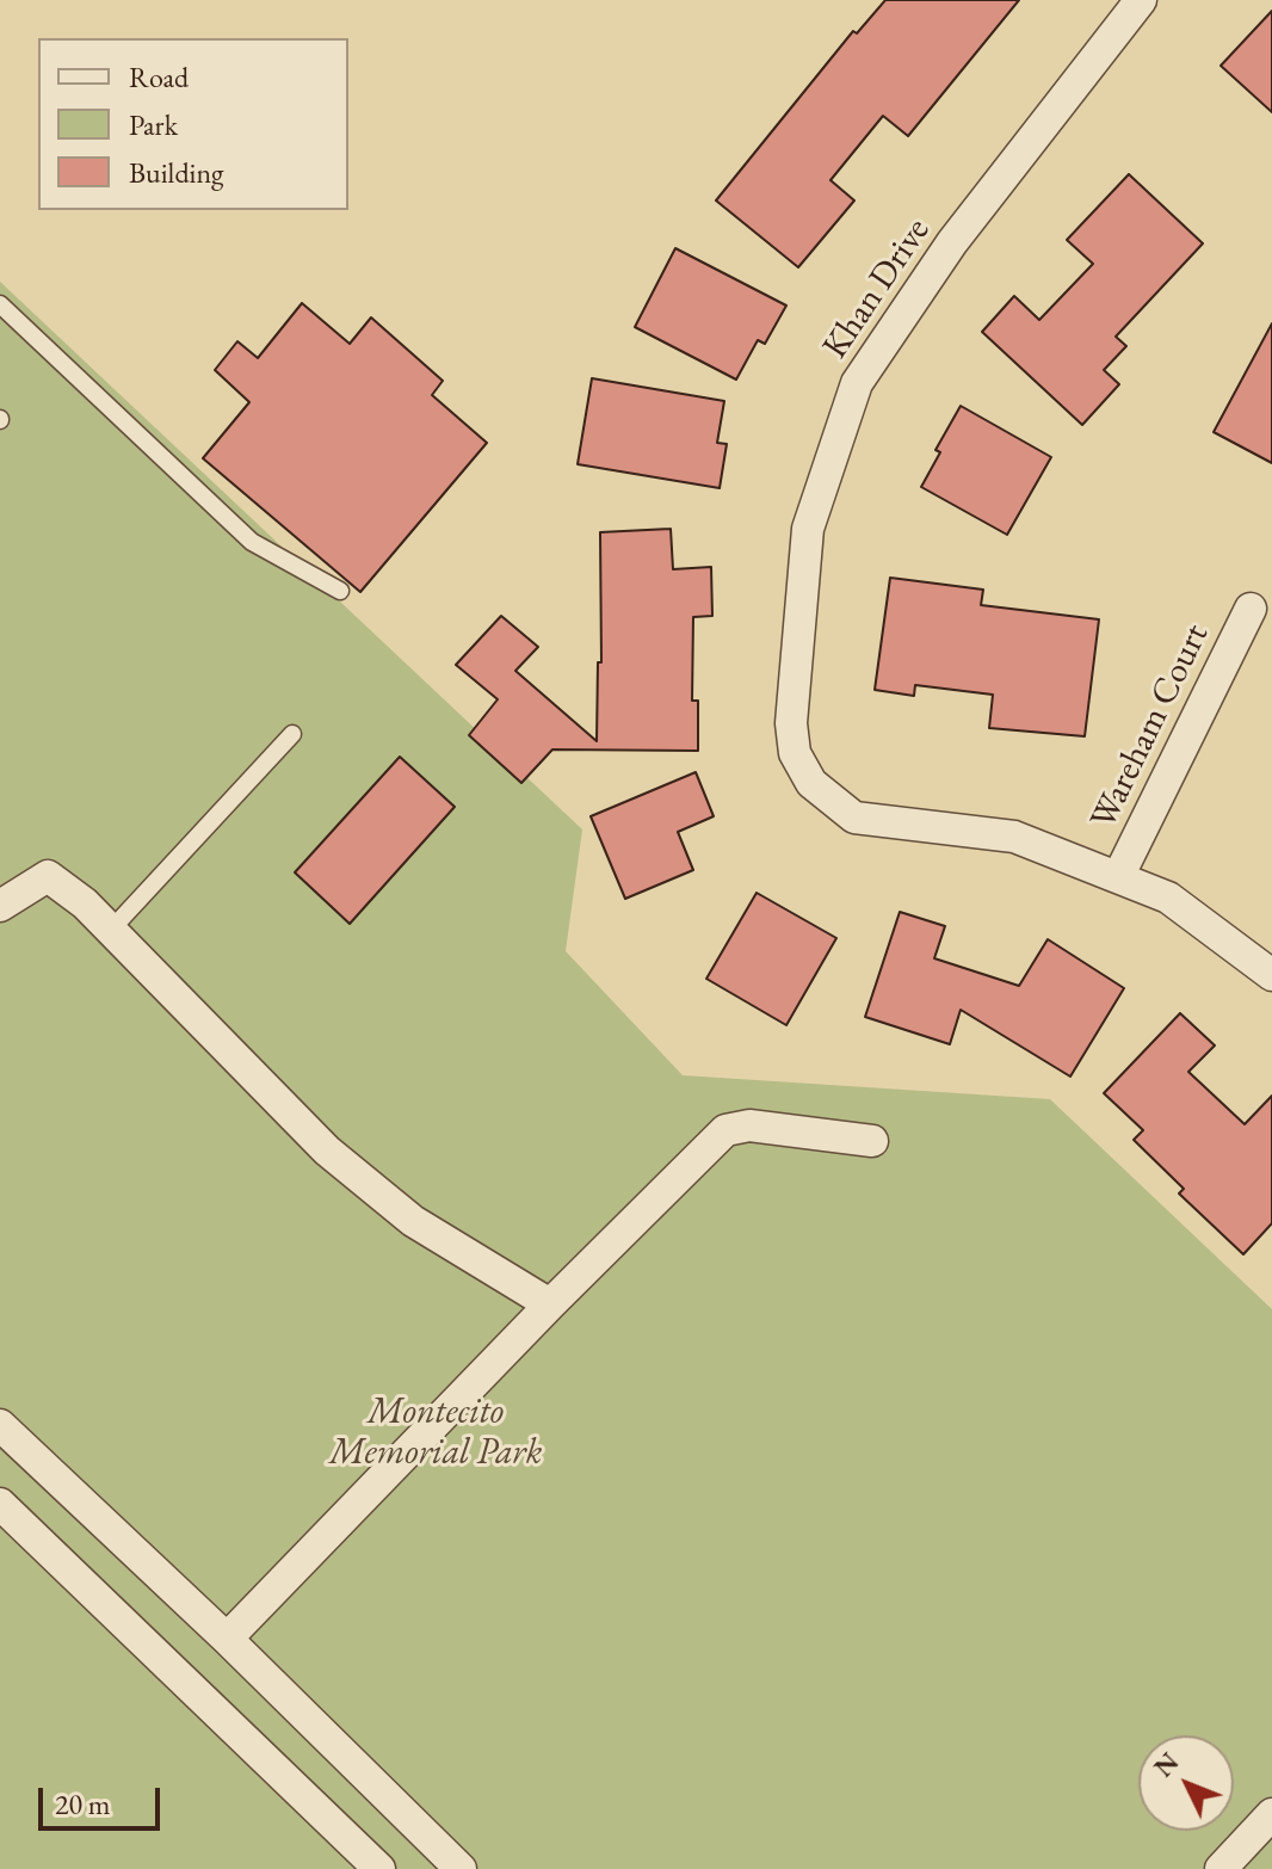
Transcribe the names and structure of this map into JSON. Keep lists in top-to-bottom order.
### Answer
{
  "streets": {
    "street": ["Khan Drive", "Wareham Court"]
  },
  "crossings": [
    ["Khan Drive", "Wareham Court"]
  ],
  "parks": ["Montecito Memorial Park"],
  "legend": ["Road", "Park", "Building"],
  "scale_bar": "20 m",
  "north": "top left"
}
